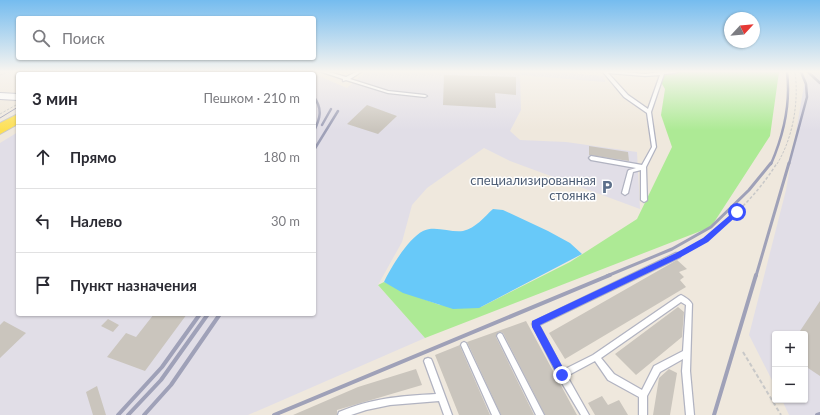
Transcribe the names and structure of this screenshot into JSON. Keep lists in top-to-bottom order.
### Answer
{
  "places": {
    "parking": ["специализированная стоянка"]
  },
  "north": "top right",
  "page": {
    "search": "Поиск",
    "heading": ["3 мин", "Пешком · 210 m"],
    "list": [
      ["Прямо", "180 m"],
      ["Налево", "30 m"],
      "Пункт назначения"
    ],
    "map_buttons": ["+", "−"]
  }
}
